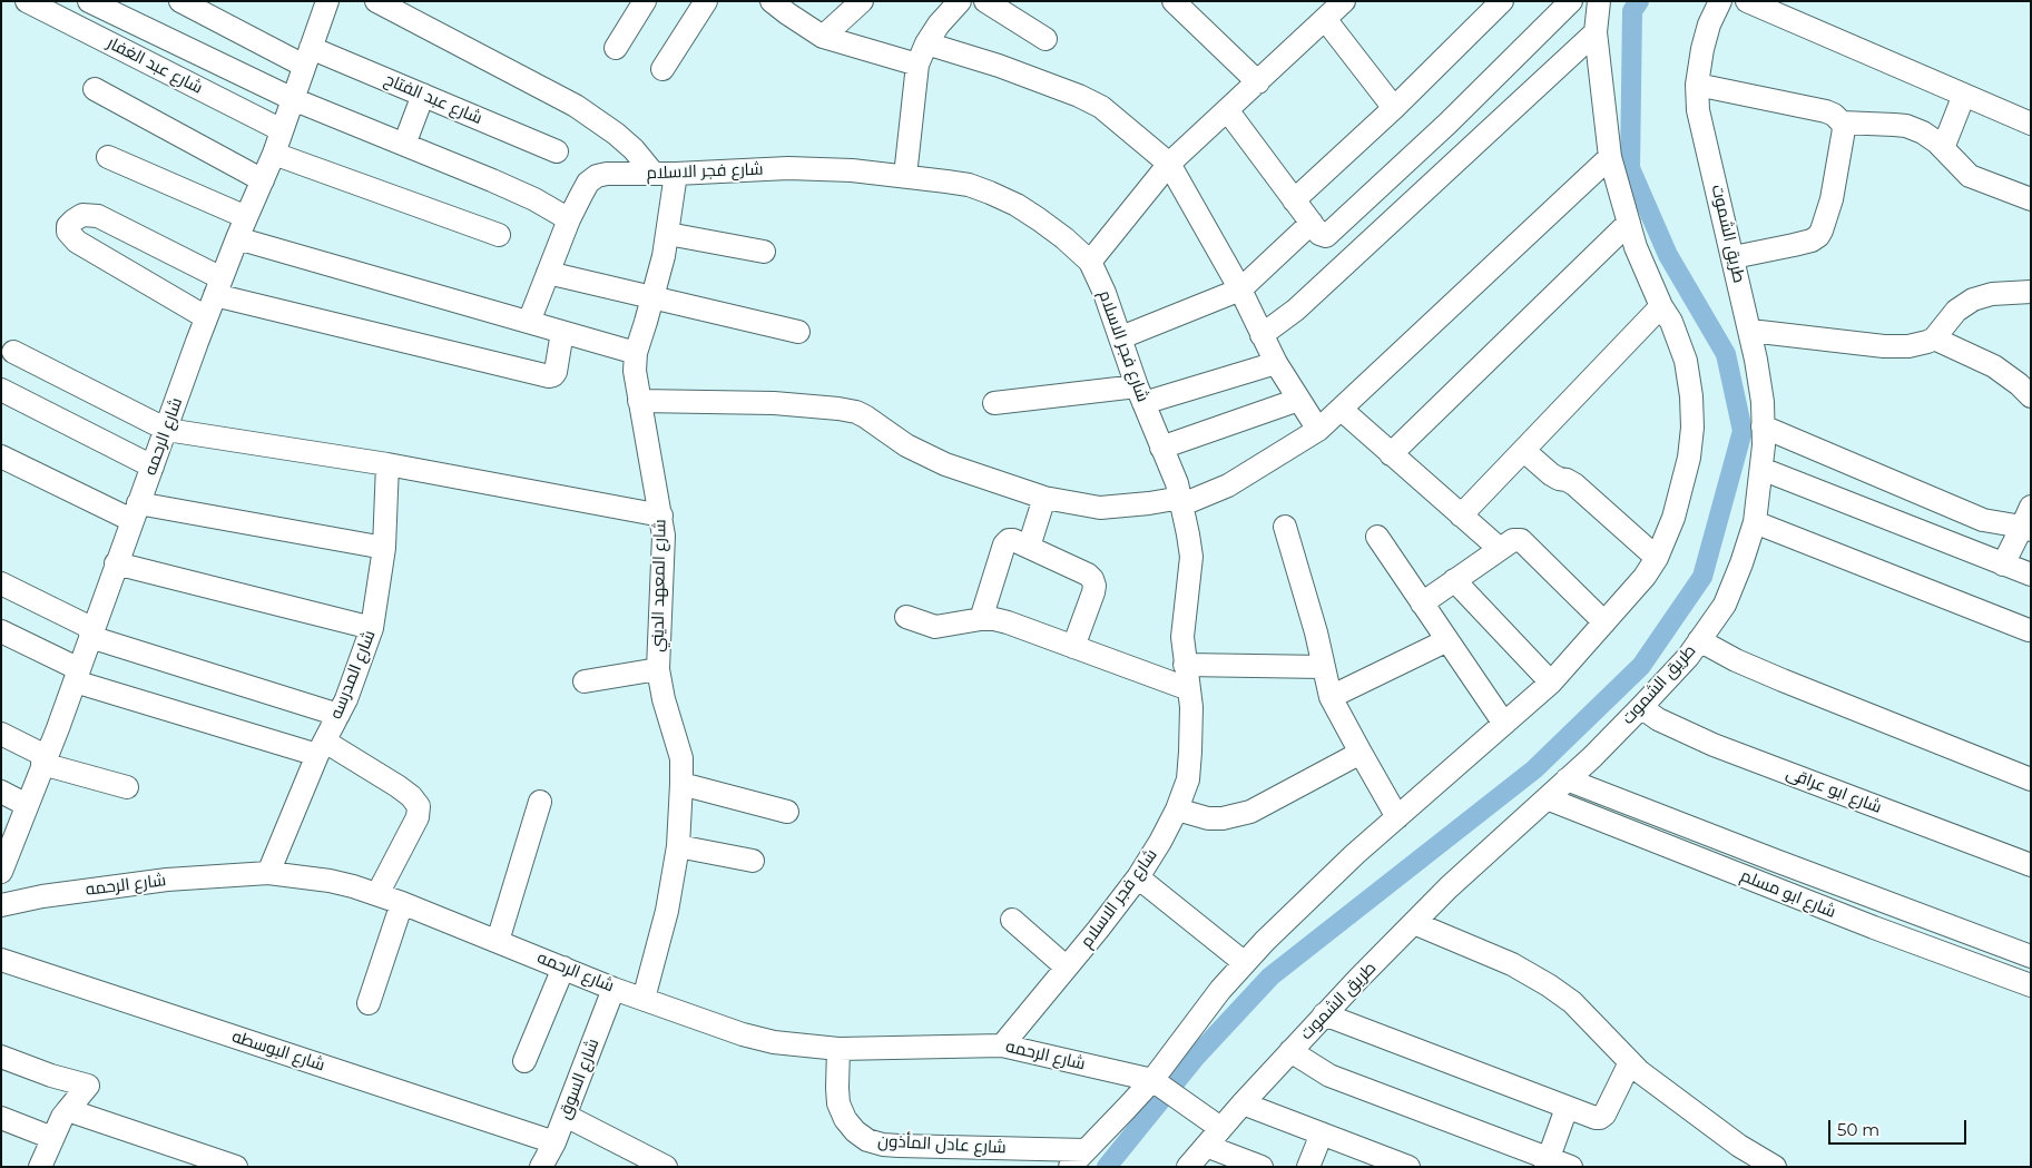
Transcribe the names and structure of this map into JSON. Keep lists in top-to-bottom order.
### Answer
{
  "streets": {
    "street": [
      "شارع عبد الغفار",
      "شارع عبد الفتاح",
      "شارع فجر الاسلام",
      "طريق الشموت",
      "شارع الرحمه",
      "شارع المعهد الديني",
      "شارع المدرسه",
      "شارع ابو عراقى",
      "شارع ابو مسلم",
      "شارع البوسطه",
      "شارع السوق",
      "شارع عادل المأذون"
    ]
  },
  "crossings": [
    ["شارع عبد الغفار", "شارع الرحمه"],
    ["شارع عبد الفتاح", "شارع الرحمه"],
    ["شارع فجر الاسلام", "شارع الرحمه"],
    ["شارع فجر الاسلام", "شارع المعهد الديني"],
    ["طريق الشموت", "شارع ابو عراقى"],
    ["طريق الشموت", "شارع ابو مسلم"],
    ["شارع الرحمه", "شارع المعهد الديني"],
    ["شارع الرحمه", "شارع المدرسه"],
    ["شارع الرحمه", "شارع السوق"],
    ["شارع الرحمه", "شارع عادل المأذون"],
    ["شارع البوسطه", "شارع السوق"]
  ],
  "scale_bar": "50 m"
}
